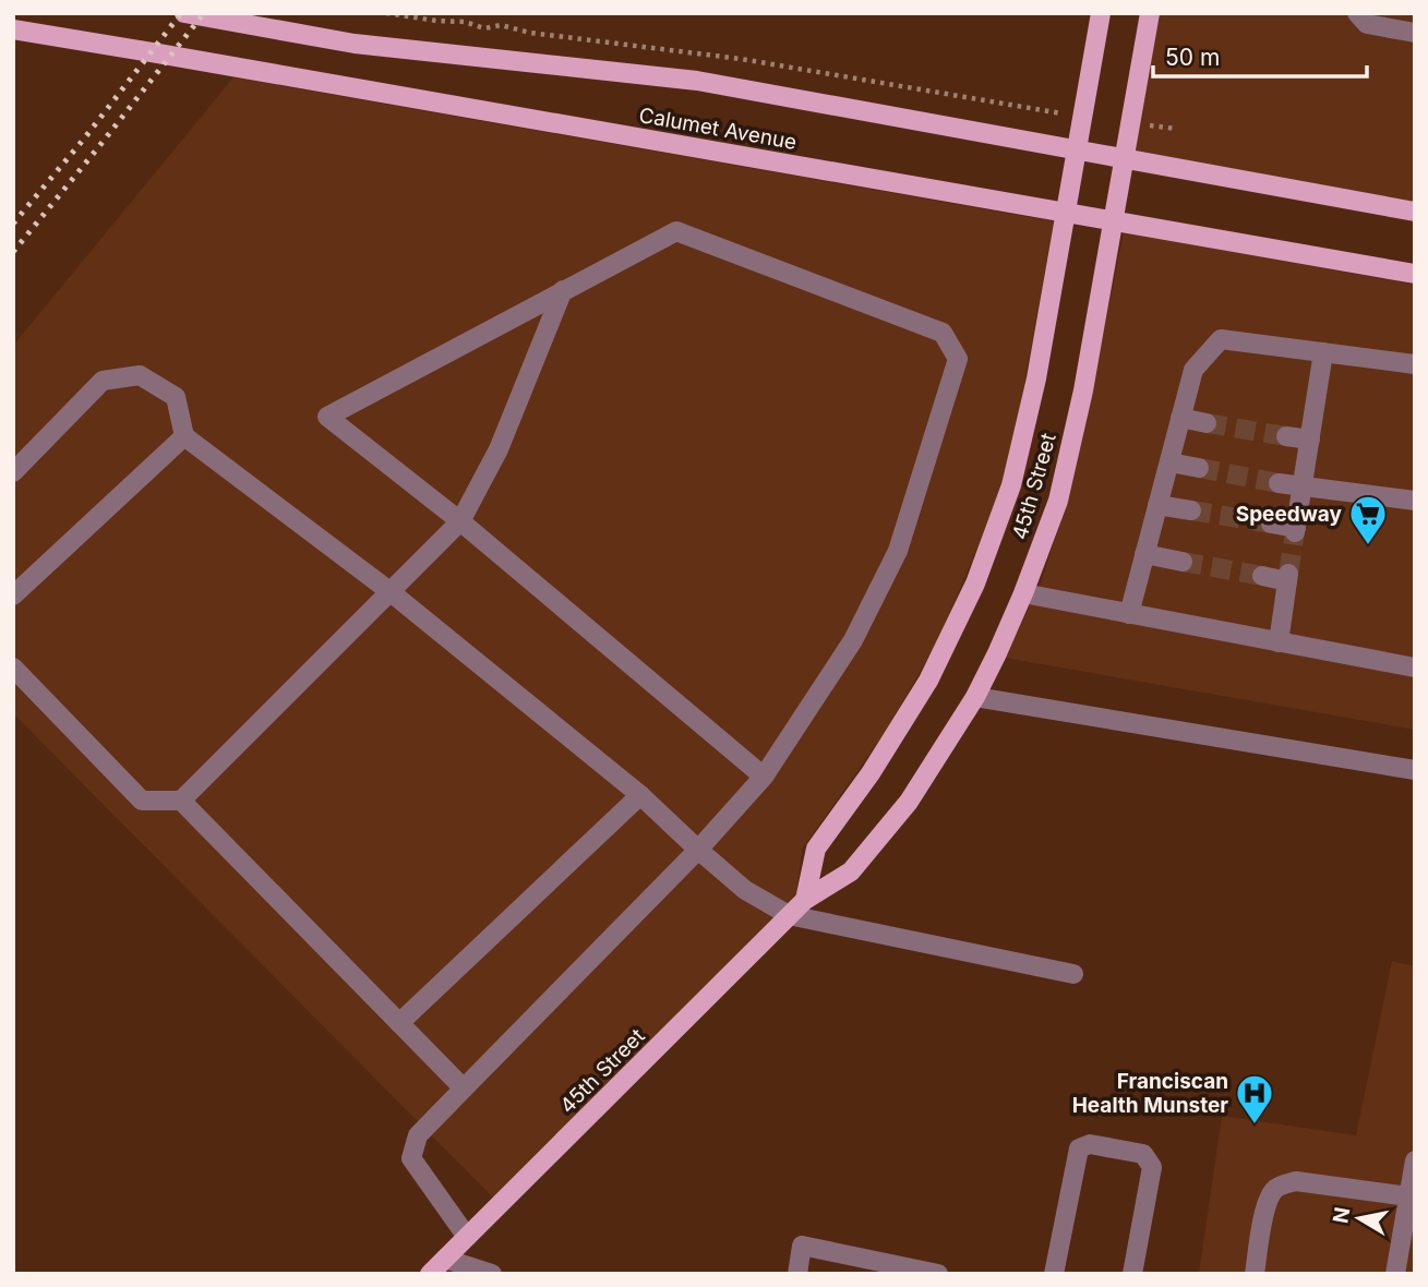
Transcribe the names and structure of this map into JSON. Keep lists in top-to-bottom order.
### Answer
{
  "streets": {
    "main road": ["Calumet Avenue", "45th Street"]
  },
  "crossings": [
    ["Calumet Avenue", "45th Street"]
  ],
  "places": {
    "supermarket": ["Speedway"],
    "hospital": ["Franciscan Health Munster"]
  },
  "scale_bar": "50 m",
  "north": "left"
}
